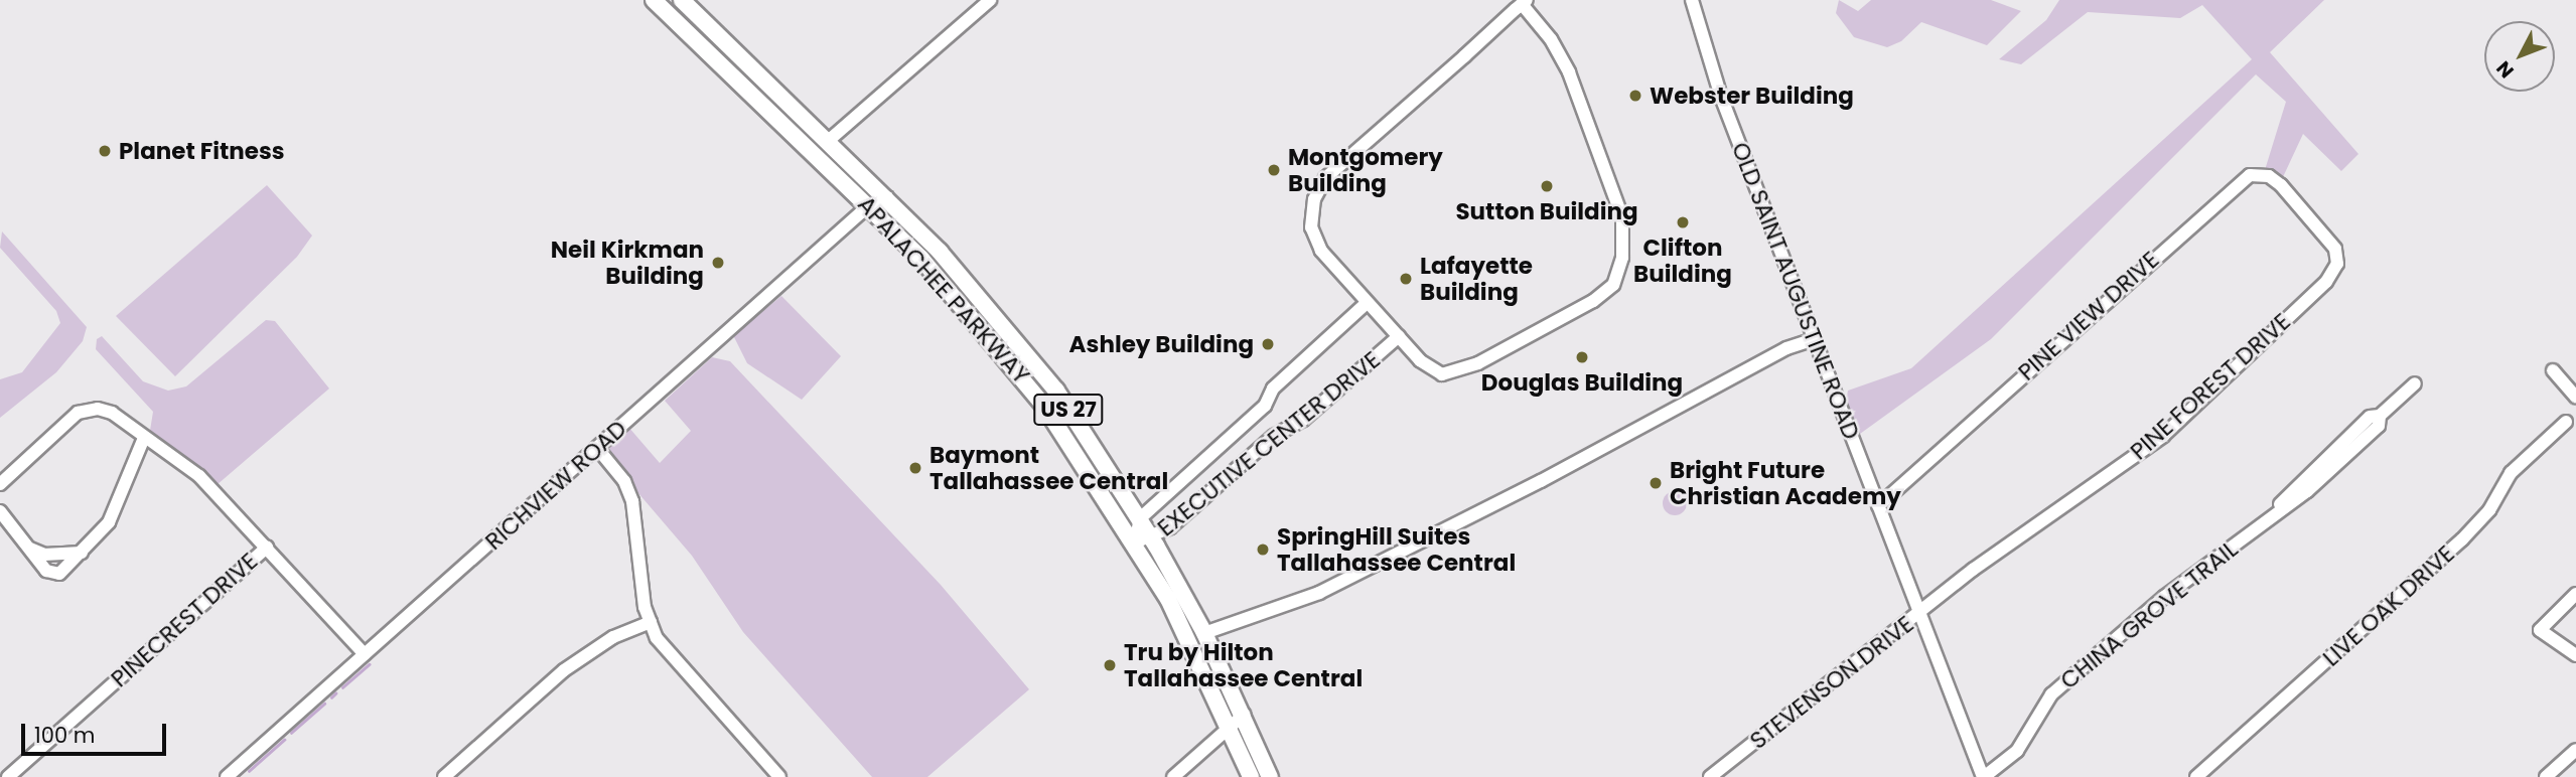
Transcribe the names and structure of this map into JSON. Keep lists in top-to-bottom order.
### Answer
{
  "streets": {
    "main road": ["APALACHEE PARKWAY", "US 27"],
    "street": [
      "OLD SAINT AUGUSTINE ROAD",
      "PINE VIEW DRIVE",
      "PINE FOREST DRIVE",
      "EXECUTIVE CENTER DRIVE",
      "RICHVIEW ROAD",
      "LIVE OAK DRIVE",
      "CHINA GROVE TRAIL",
      "PINECREST DRIVE",
      "STEVENSON DRIVE"
    ]
  },
  "crossings": [
    ["APALACHEE PARKWAY", "EXECUTIVE CENTER DRIVE"],
    ["APALACHEE PARKWAY", "RICHVIEW ROAD"],
    ["OLD SAINT AUGUSTINE ROAD", "PINE VIEW DRIVE"],
    ["OLD SAINT AUGUSTINE ROAD", "PINE FOREST DRIVE"],
    ["OLD SAINT AUGUSTINE ROAD", "CHINA GROVE TRAIL"],
    ["OLD SAINT AUGUSTINE ROAD", "STEVENSON DRIVE"],
    ["PINE VIEW DRIVE", "PINE FOREST DRIVE"],
    ["PINE FOREST DRIVE", "STEVENSON DRIVE"]
  ],
  "places": [
    "Webster Building",
    "Planet Fitness",
    "Montgomery Building",
    "Sutton Building",
    "Clifton Building",
    "Neil Kirkman Building",
    "Lafayette Building",
    "Ashley Building",
    "Douglas Building",
    "Baymont Tallahassee Central",
    "Bright Future Christian Academy",
    "SpringHill Suites Tallahassee Central",
    "Tru by Hilton Tallahassee Central"
  ],
  "scale_bar": "100 m",
  "north": "bottom left"
}
